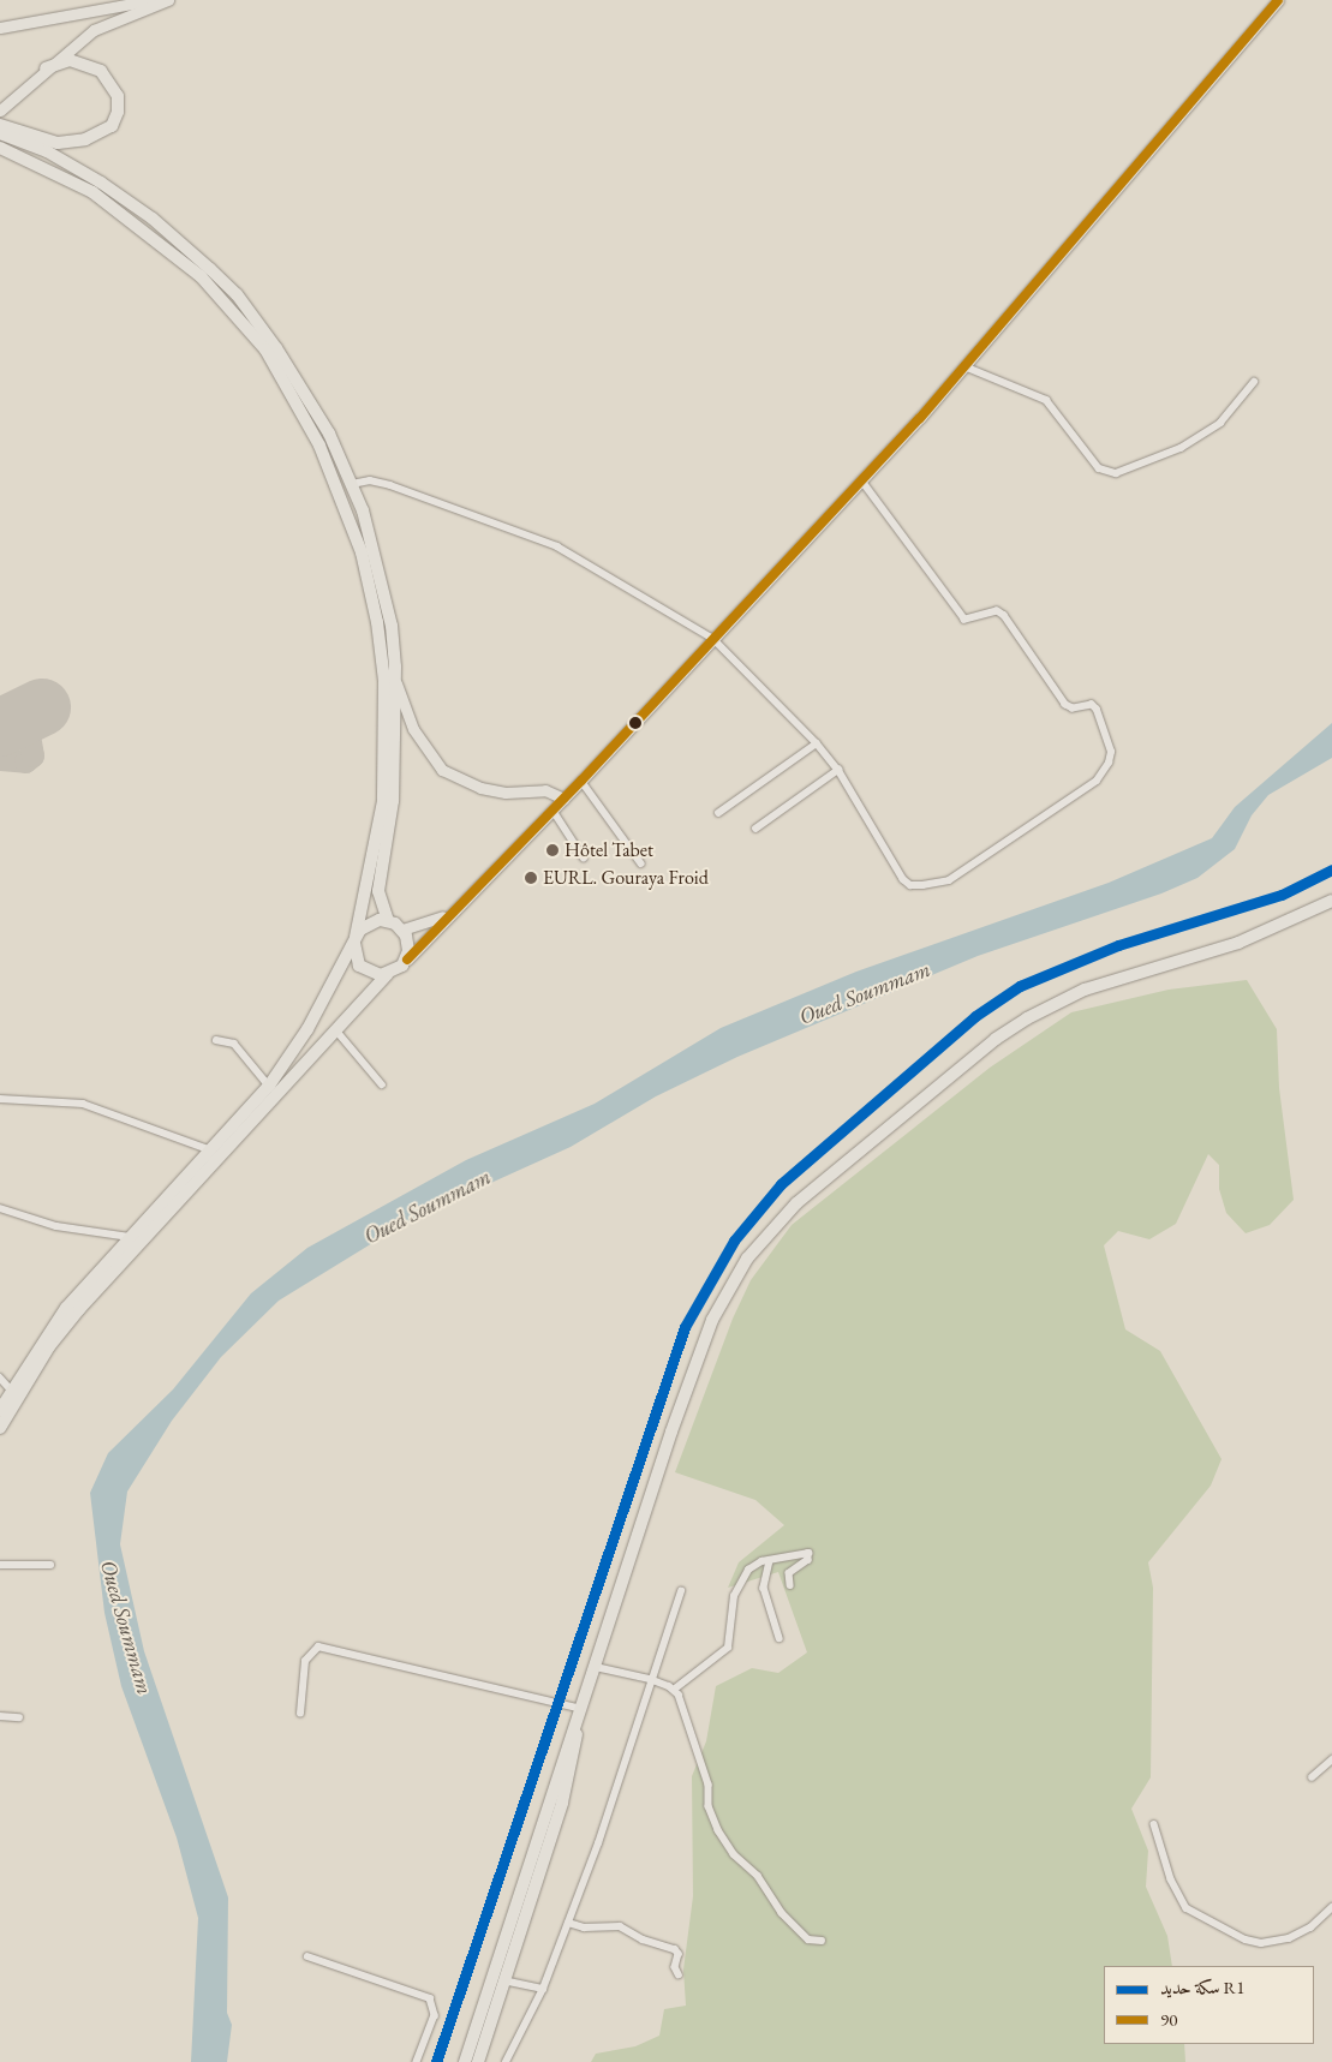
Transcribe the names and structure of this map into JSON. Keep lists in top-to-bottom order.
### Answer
{
  "water": ["Oued Soummam"],
  "places": ["Hôtel Tabet", "EURL. Gouraya Froid"],
  "lines": ["transit line 90", "rail line R1"],
  "legend": ["سكة حديد R1", "90"]
}
